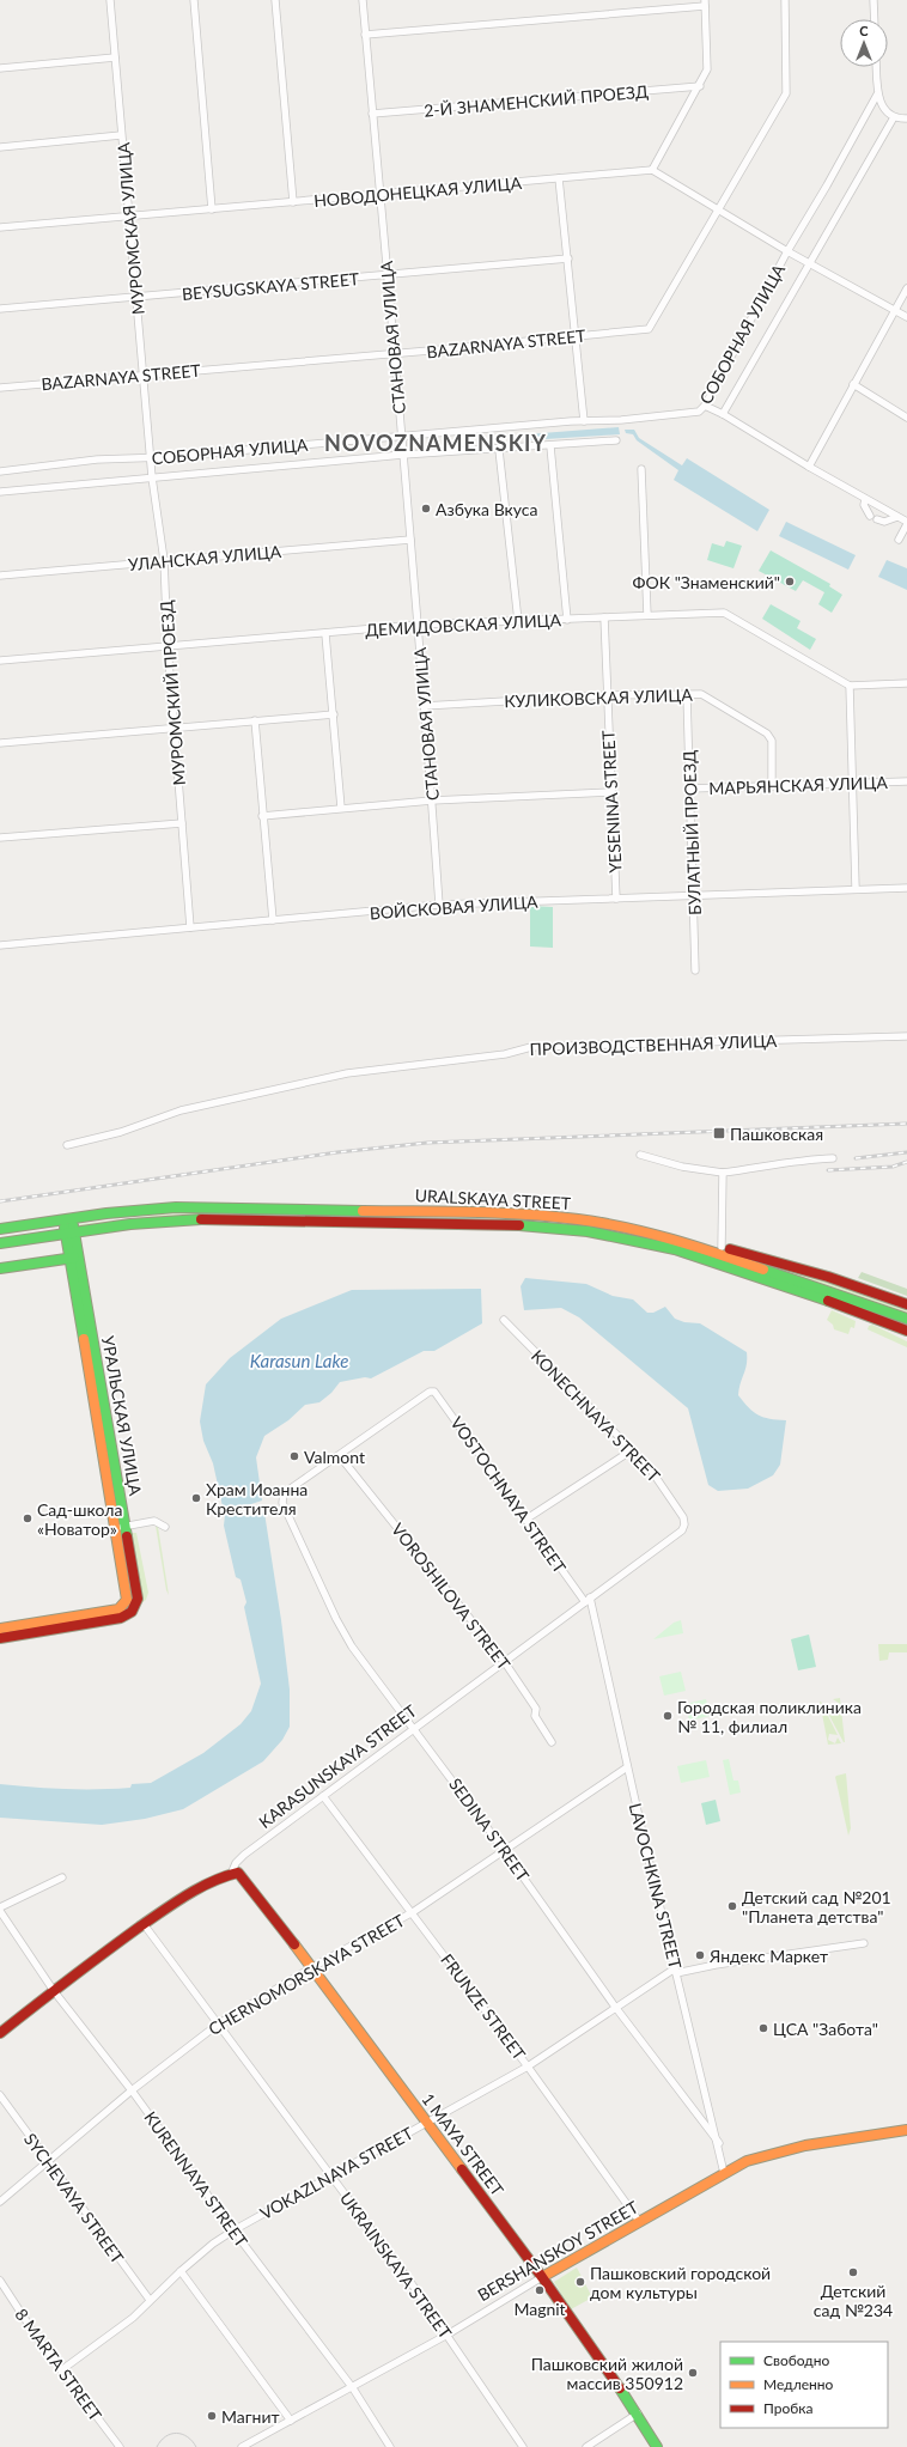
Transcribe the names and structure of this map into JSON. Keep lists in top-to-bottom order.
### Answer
{
  "streets": {
    "main road": [
      "URALSKAYA STREET",
      "УРАЛЬСКАЯ УЛИЦА",
      "KARASUNSKAYA STREET",
      "1 MAYA STREET",
      "BERSHANSKOY STREET"
    ],
    "street": [
      "2-Й ЗНАМЕНСКИЙ ПРОЕЗД",
      "НОВОДОНЕЦКАЯ УЛИЦА",
      "МУРОМСКАЯ УЛИЦА",
      "BEYSUGSKAYA STREET",
      "СОБОРНАЯ УЛИЦА",
      "СТАНОВАЯ УЛИЦА",
      "BAZARNAYA STREET",
      "УЛАНСКАЯ УЛИЦА",
      "ДЕМИДОВСКАЯ УЛИЦА",
      "МУРОМСКИЙ ПРОЕЗД",
      "КУЛИКОВСКАЯ УЛИЦА",
      "МАРЬЯНСКАЯ УЛИЦА",
      "YESENINA STREET",
      "БУЛАТНЫЙ ПРОЕЗД",
      "ВОЙСКОВАЯ УЛИЦА",
      "ПРОИЗВОДСТВЕННАЯ УЛИЦА",
      "KONECHNAYA STREET",
      "VOSTOCHNAYA STREET",
      "VOROSHILOVA STREET",
      "SEDINA STREET",
      "LAVOCHKINA STREET",
      "CHERNOMORSKAYA STREET",
      "FRUNZE STREET",
      "VOKAZLNAYA STREET",
      "KURENNAYA STREET",
      "SYCHEVAYA STREET",
      "UKRAINSKAYA STREET",
      "8 MARTA STREET"
    ]
  },
  "crossings": [
    ["2-Й ЗНАМЕНСКИЙ ПРОЕЗД", "СТАНОВАЯ УЛИЦА"],
    ["НОВОДОНЕЦКАЯ УЛИЦА", "МУРОМСКАЯ УЛИЦА"],
    ["НОВОДОНЕЦКАЯ УЛИЦА", "СТАНОВАЯ УЛИЦА"],
    ["МУРОМСКАЯ УЛИЦА", "BEYSUGSKAYA STREET"],
    ["МУРОМСКАЯ УЛИЦА", "СОБОРНАЯ УЛИЦА"],
    ["МУРОМСКАЯ УЛИЦА", "BAZARNAYA STREET"],
    ["МУРОМСКАЯ УЛИЦА", "МУРОМСКИЙ ПРОЕЗД"],
    ["BEYSUGSKAYA STREET", "СТАНОВАЯ УЛИЦА"],
    ["СОБОРНАЯ УЛИЦА", "СТАНОВАЯ УЛИЦА"],
    ["СОБОРНАЯ УЛИЦА", "МУРОМСКИЙ ПРОЕЗД"],
    ["СТАНОВАЯ УЛИЦА", "BAZARNAYA STREET"],
    ["СТАНОВАЯ УЛИЦА", "УЛАНСКАЯ УЛИЦА"],
    ["СТАНОВАЯ УЛИЦА", "ДЕМИДОВСКАЯ УЛИЦА"],
    ["СТАНОВАЯ УЛИЦА", "КУЛИКОВСКАЯ УЛИЦА"],
    ["СТАНОВАЯ УЛИЦА", "ВОЙСКОВАЯ УЛИЦА"],
    ["УЛАНСКАЯ УЛИЦА", "МУРОМСКИЙ ПРОЕЗД"],
    ["ДЕМИДОВСКАЯ УЛИЦА", "МУРОМСКИЙ ПРОЕЗД"],
    ["ДЕМИДОВСКАЯ УЛИЦА", "YESENINA STREET"],
    ["МУРОМСКИЙ ПРОЕЗД", "ВОЙСКОВАЯ УЛИЦА"],
    ["КУЛИКОВСКАЯ УЛИЦА", "МАРЬЯНСКАЯ УЛИЦА"],
    ["КУЛИКОВСКАЯ УЛИЦА", "YESENINA STREET"],
    ["КУЛИКОВСКАЯ УЛИЦА", "БУЛАТНЫЙ ПРОЕЗД"],
    ["МАРЬЯНСКАЯ УЛИЦА", "БУЛАТНЫЙ ПРОЕЗД"],
    ["YESENINA STREET", "ВОЙСКОВАЯ УЛИЦА"],
    ["БУЛАТНЫЙ ПРОЕЗД", "ВОЙСКОВАЯ УЛИЦА"],
    ["URALSKAYA STREET", "УРАЛЬСКАЯ УЛИЦА"],
    ["KONECHNAYA STREET", "KARASUNSKAYA STREET"],
    ["VOSTOCHNAYA STREET", "VOROSHILOVA STREET"],
    ["VOSTOCHNAYA STREET", "KARASUNSKAYA STREET"],
    ["VOSTOCHNAYA STREET", "SEDINA STREET"],
    ["VOSTOCHNAYA STREET", "LAVOCHKINA STREET"],
    ["VOROSHILOVA STREET", "KARASUNSKAYA STREET"],
    ["VOROSHILOVA STREET", "SEDINA STREET"],
    ["KARASUNSKAYA STREET", "SEDINA STREET"],
    ["KARASUNSKAYA STREET", "LAVOCHKINA STREET"],
    ["KARASUNSKAYA STREET", "FRUNZE STREET"],
    ["KARASUNSKAYA STREET", "1 MAYA STREET"],
    ["KARASUNSKAYA STREET", "KURENNAYA STREET"],
    ["KARASUNSKAYA STREET", "UKRAINSKAYA STREET"],
    ["SEDINA STREET", "LAVOCHKINA STREET"],
    ["SEDINA STREET", "CHERNOMORSKAYA STREET"],
    ["SEDINA STREET", "VOKAZLNAYA STREET"],
    ["LAVOCHKINA STREET", "CHERNOMORSKAYA STREET"],
    ["LAVOCHKINA STREET", "VOKAZLNAYA STREET"],
    ["LAVOCHKINA STREET", "BERSHANSKOY STREET"],
    ["CHERNOMORSKAYA STREET", "FRUNZE STREET"],
    ["CHERNOMORSKAYA STREET", "1 MAYA STREET"],
    ["CHERNOMORSKAYA STREET", "KURENNAYA STREET"],
    ["CHERNOMORSKAYA STREET", "SYCHEVAYA STREET"],
    ["CHERNOMORSKAYA STREET", "UKRAINSKAYA STREET"],
    ["FRUNZE STREET", "VOKAZLNAYA STREET"],
    ["FRUNZE STREET", "BERSHANSKOY STREET"],
    ["1 MAYA STREET", "VOKAZLNAYA STREET"],
    ["1 MAYA STREET", "BERSHANSKOY STREET"],
    ["VOKAZLNAYA STREET", "KURENNAYA STREET"],
    ["VOKAZLNAYA STREET", "SYCHEVAYA STREET"],
    ["VOKAZLNAYA STREET", "UKRAINSKAYA STREET"],
    ["VOKAZLNAYA STREET", "8 MARTA STREET"],
    ["KURENNAYA STREET", "BERSHANSKOY STREET"],
    ["BERSHANSKOY STREET", "UKRAINSKAYA STREET"]
  ],
  "districts": ["NOVOZNAMENSKIY"],
  "water": ["Karasun Lake"],
  "places": {
    "other": [
      "Азбука Вкуса",
      "ФОК \"Знаменский\"",
      "Valmont",
      "Храм Иоанна Крестителя",
      "Сад-школа «Новатор»",
      "Городская поликлиника № 11, филиал",
      "Детский сад №201 \"Планета детства\"",
      "Яндекс Маркет",
      "ЦСА \"Забота\"",
      "Детский сад №234",
      "Пашковский городской дом культуры",
      "Magnit",
      "Пашковский жилой массив 350912",
      "Магнит"
    ],
    "transit": ["Пашковская"]
  },
  "legend": ["Свободно", "Медленно", "Пробка"],
  "north": "top"
}
